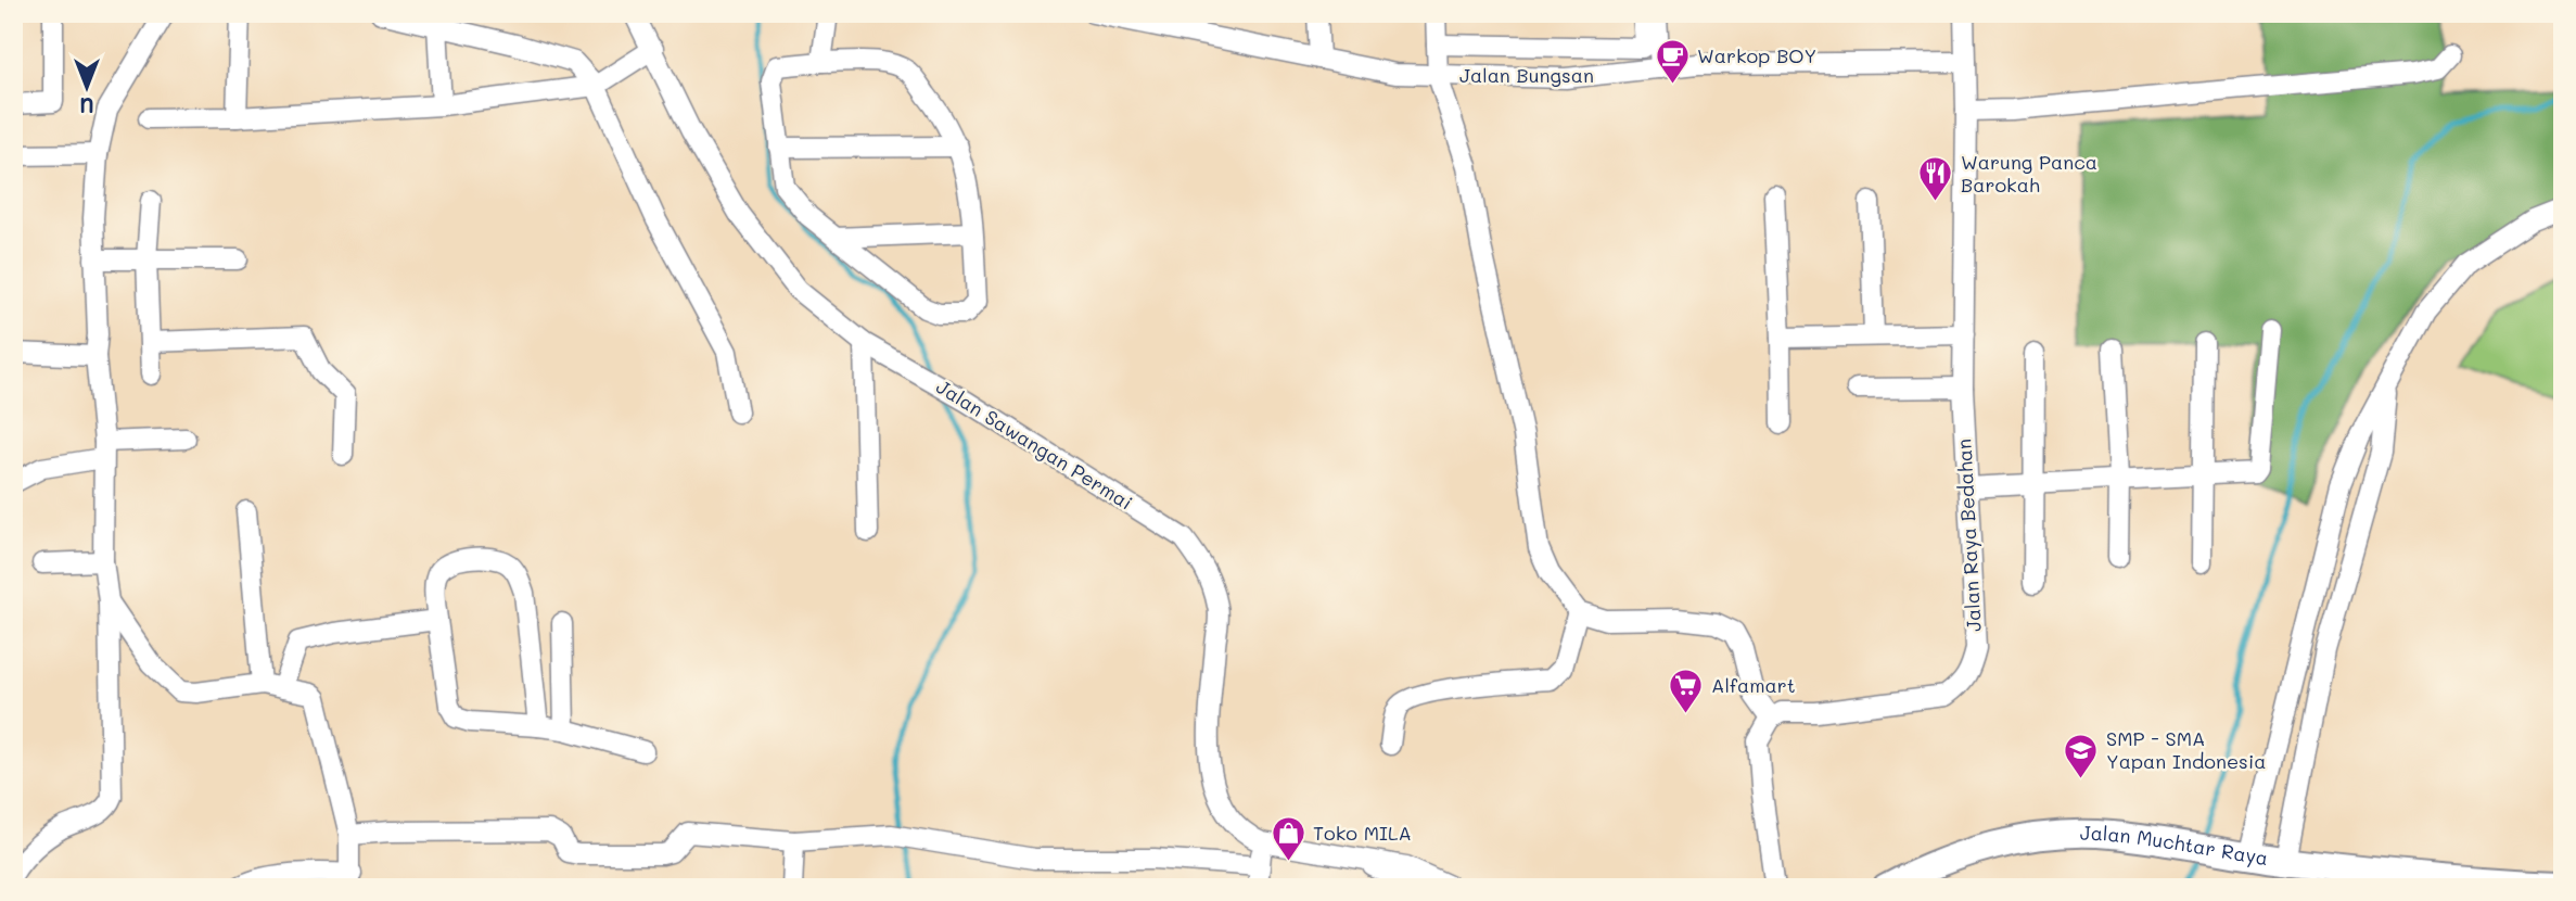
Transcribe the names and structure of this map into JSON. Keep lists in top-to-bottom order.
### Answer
{
  "streets": {
    "highway": ["Jalan Muchtar Raya"],
    "street": ["Jalan Bungsan", "Jalan Sawangan Permai", "Jalan Raya Bedahan"]
  },
  "crossings": [
    ["Jalan Bungsan", "Jalan Raya Bedahan"]
  ],
  "places": {
    "cafe": ["Warkop BOY"],
    "restaurant": ["Warung Panca Barokah"],
    "supermarket": ["Alfamart"],
    "school or university": ["SMP - SMA Yapan Indonesia"],
    "shop": ["Toko MILA"]
  },
  "north": "bottom"
}
